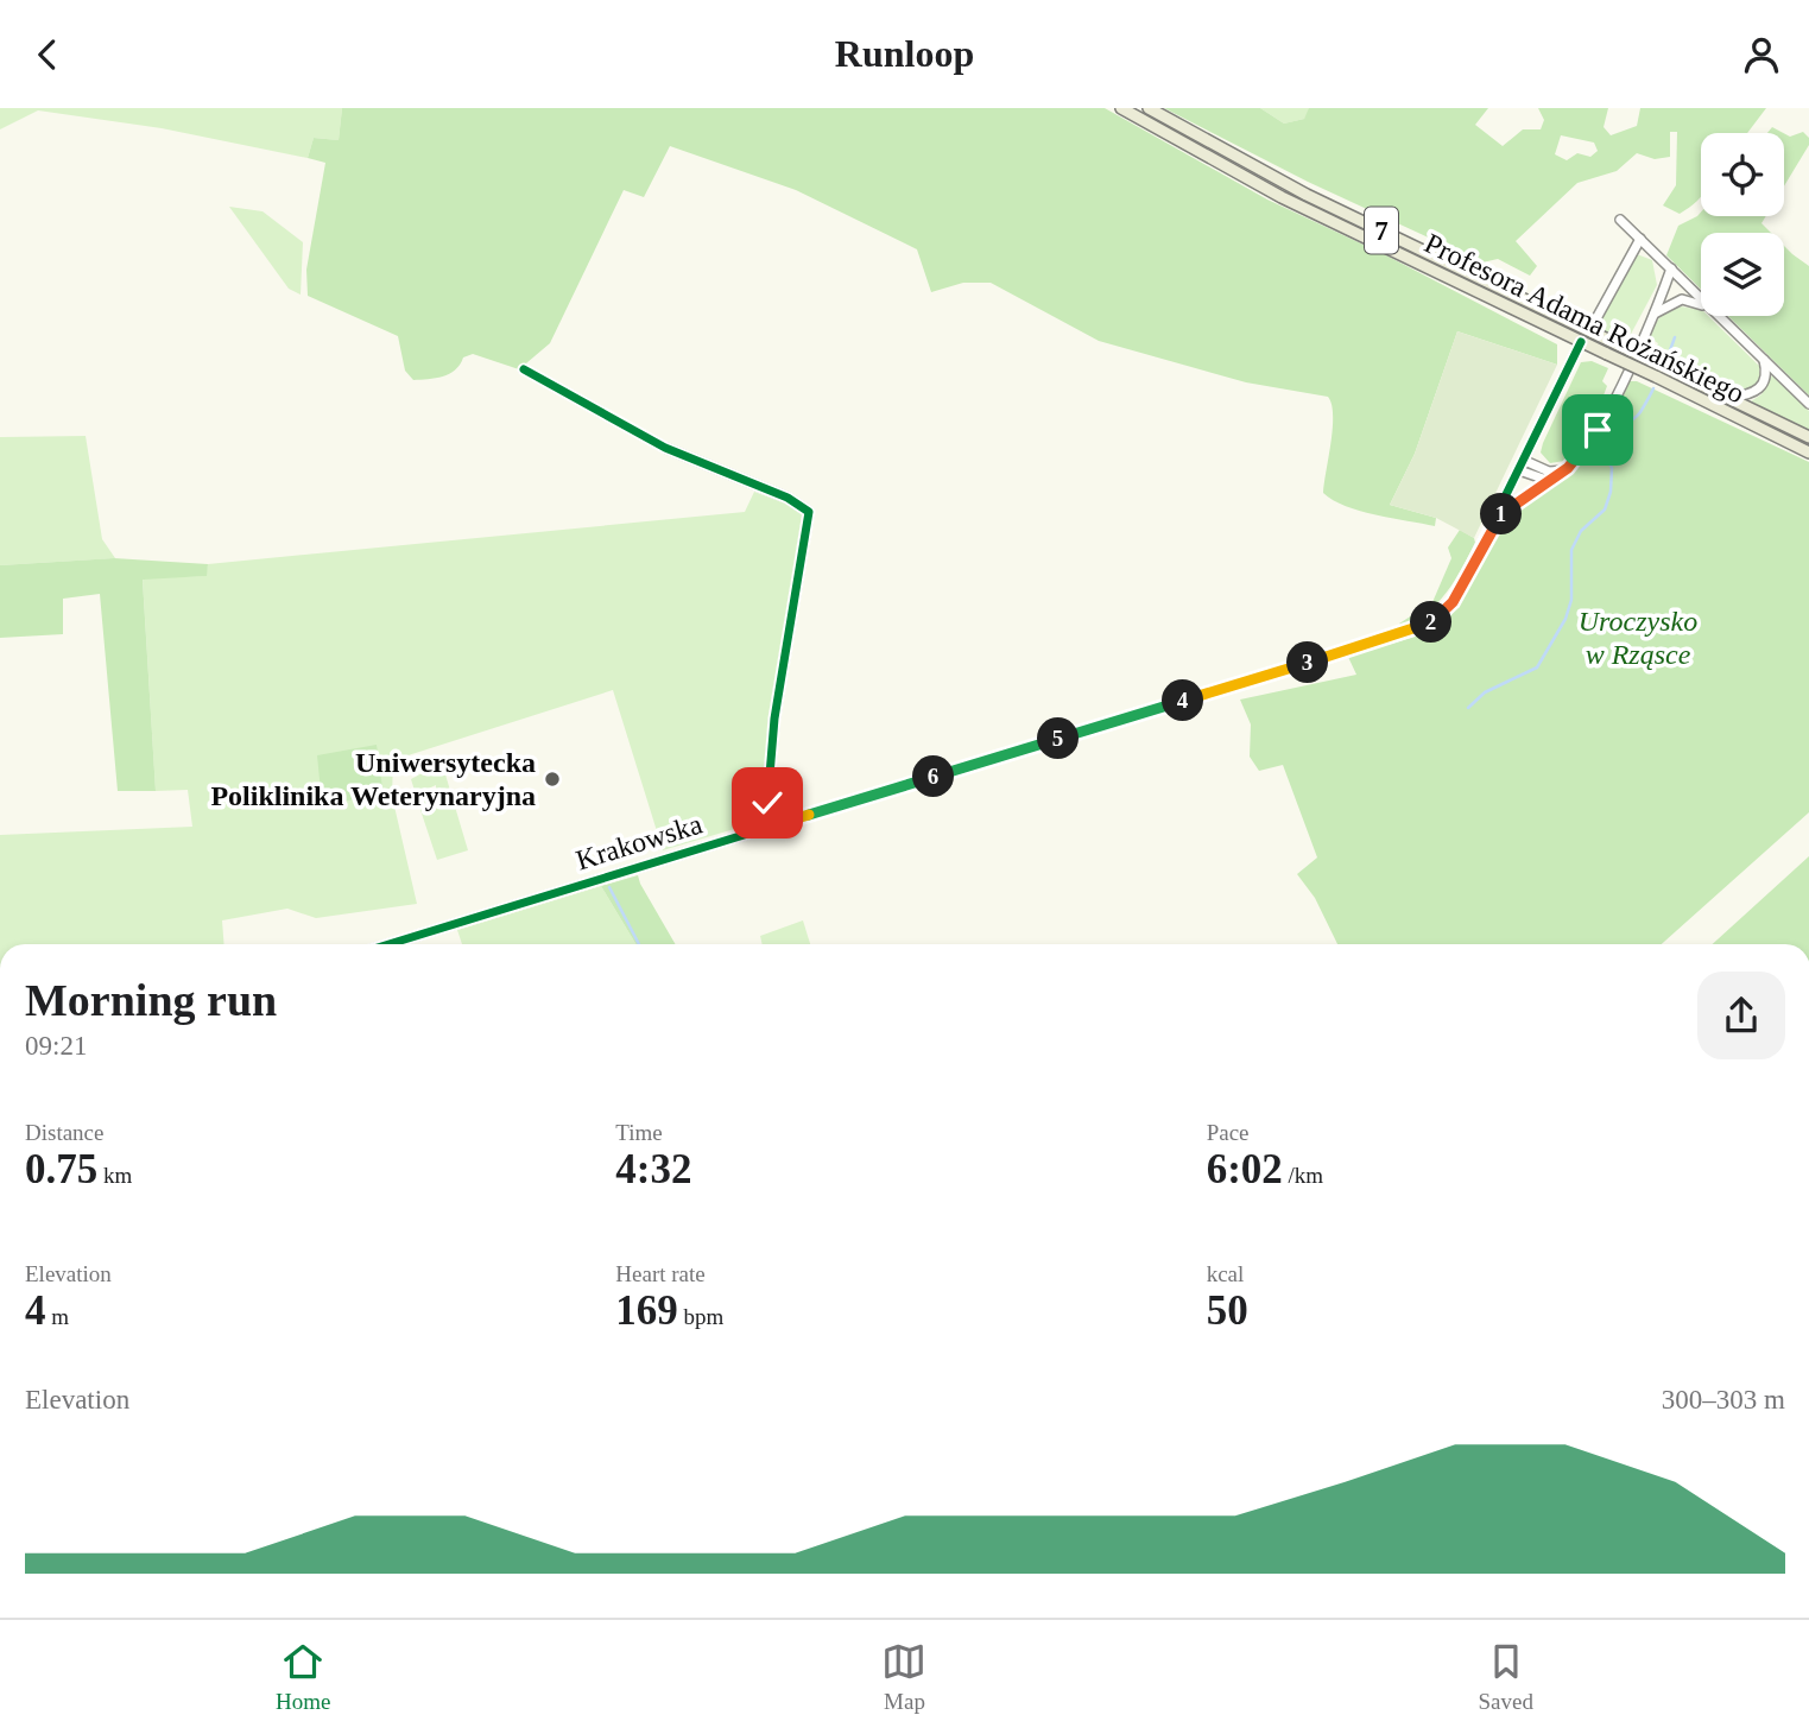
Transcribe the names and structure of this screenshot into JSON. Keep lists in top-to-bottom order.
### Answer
{
  "streets": {
    "main road": ["7", "Profesora Adama Rożańskiego"],
    "street": ["Krakowska"]
  },
  "crossings": [
    ["Profesora Adama Rożańskiego", "Krakowska"]
  ],
  "parks": ["Uroczysko w Rząsce"],
  "places": ["Uniwersytecka Poliklinika Weterynaryjna"],
  "page": {
    "header": "Runloop",
    "pins": [
      "1",
      "2",
      "3",
      "4",
      "5",
      "6"
    ],
    "heading": ["Morning run", "09:21"],
    "stats": [
      ["Distance", "0.75 km"],
      ["Time", "4:32"],
      ["Pace", "6:02 /km"],
      ["Elevation", "4 m"],
      ["Heart rate", "169 bpm"],
      ["kcal", "50"]
    ],
    "chart": ["Elevation", "300–303 m"],
    "tabs": ["Home", "Map", "Saved"]
  }
}
